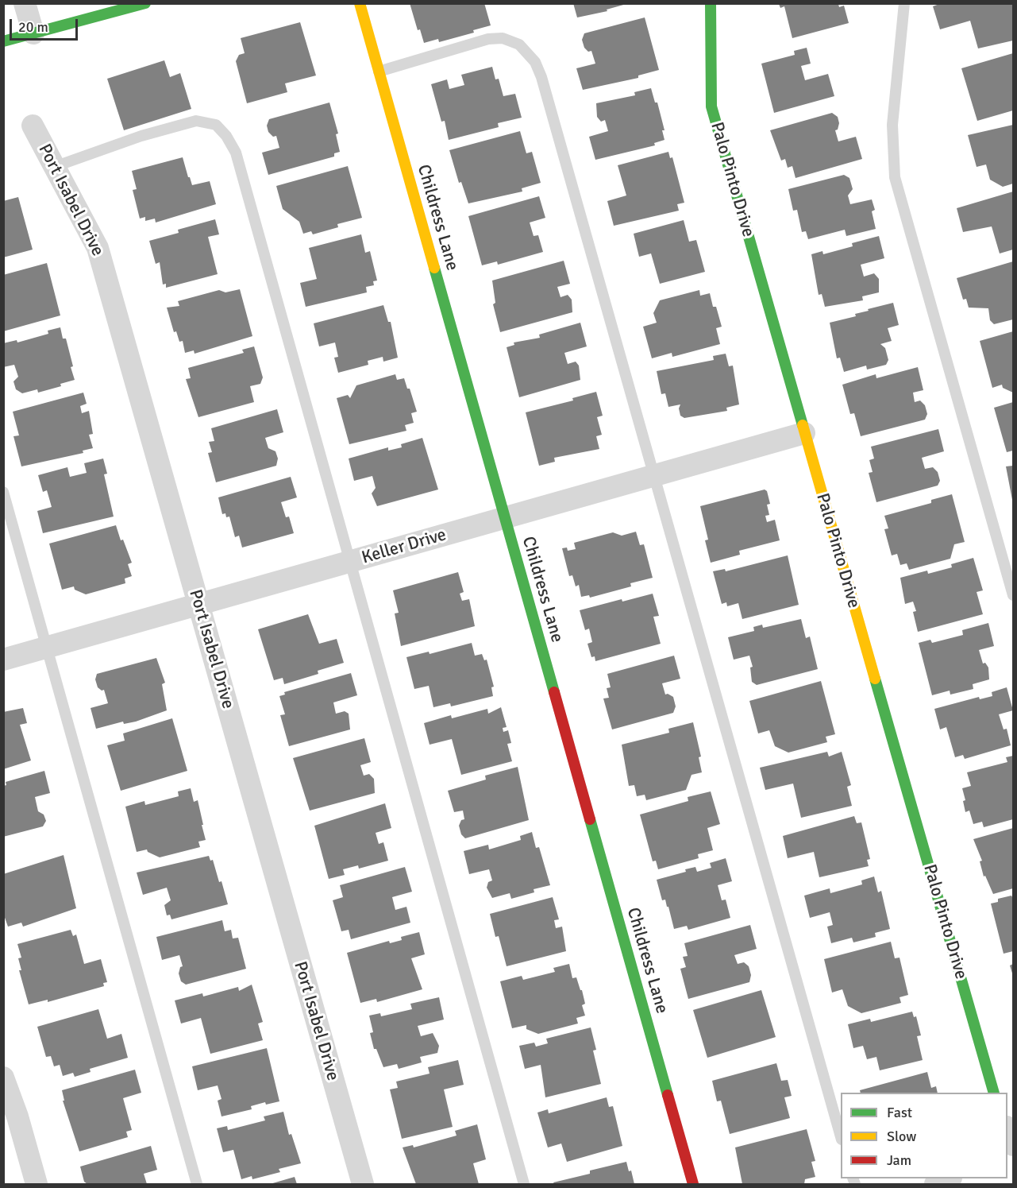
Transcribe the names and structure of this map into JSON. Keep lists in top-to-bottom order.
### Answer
{
  "streets": {
    "street": [
      "Palo Pinto Drive",
      "Port Isabel Drive",
      "Childress Lane",
      "Keller Drive"
    ]
  },
  "crossings": [
    ["Palo Pinto Drive", "Keller Drive"],
    ["Port Isabel Drive", "Keller Drive"],
    ["Childress Lane", "Keller Drive"]
  ],
  "legend": ["Fast", "Slow", "Jam"],
  "scale_bar": "20 m"
}
